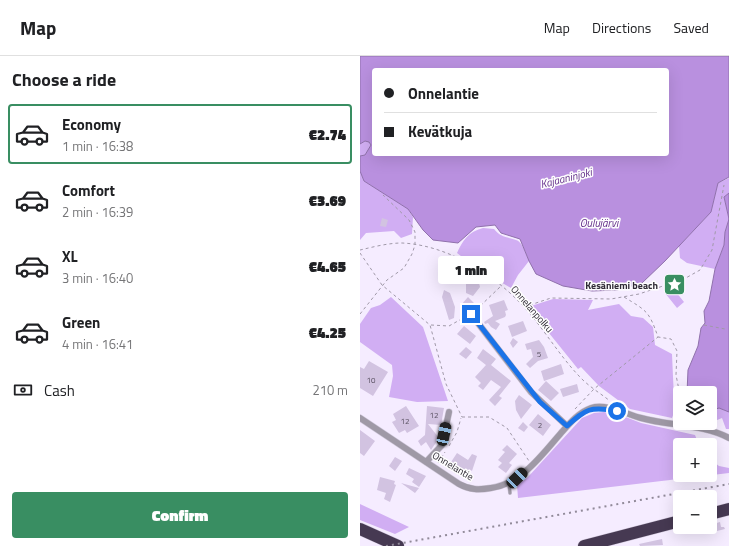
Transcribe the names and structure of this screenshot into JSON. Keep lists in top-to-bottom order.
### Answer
{
  "streets": {
    "street": ["Onnelantie"],
    "path": ["Onnelanpolku"]
  },
  "water": ["Kajaaninjoki", "Oulujärvi"],
  "places": {
    "place": ["Kesäniemi beach"]
  },
  "house_numbers": [
    "5",
    "10",
    "12",
    "12",
    "2"
  ],
  "page": {
    "header": "Map",
    "nav": ["Map", "Directions", "Saved"],
    "heading": "Choose a ride",
    "banner": ["Onnelantie", "Kevätkuja"],
    "list": [
      {
        "name": "Economy",
        "note": "1 min · 16:38",
        "value": "€2.74"
      },
      {
        "name": "Comfort",
        "note": "2 min · 16:39",
        "value": "€3.69"
      },
      {
        "name": "XL",
        "note": "3 min · 16:40",
        "value": "€4.65"
      },
      {
        "name": "Green",
        "note": "4 min · 16:41",
        "value": "€4.25"
      }
    ],
    "bubble": "1 min",
    "pay": ["Cash", "210 m"],
    "map_buttons": ["+", "−"],
    "buttons": "Confirm"
  }
}
